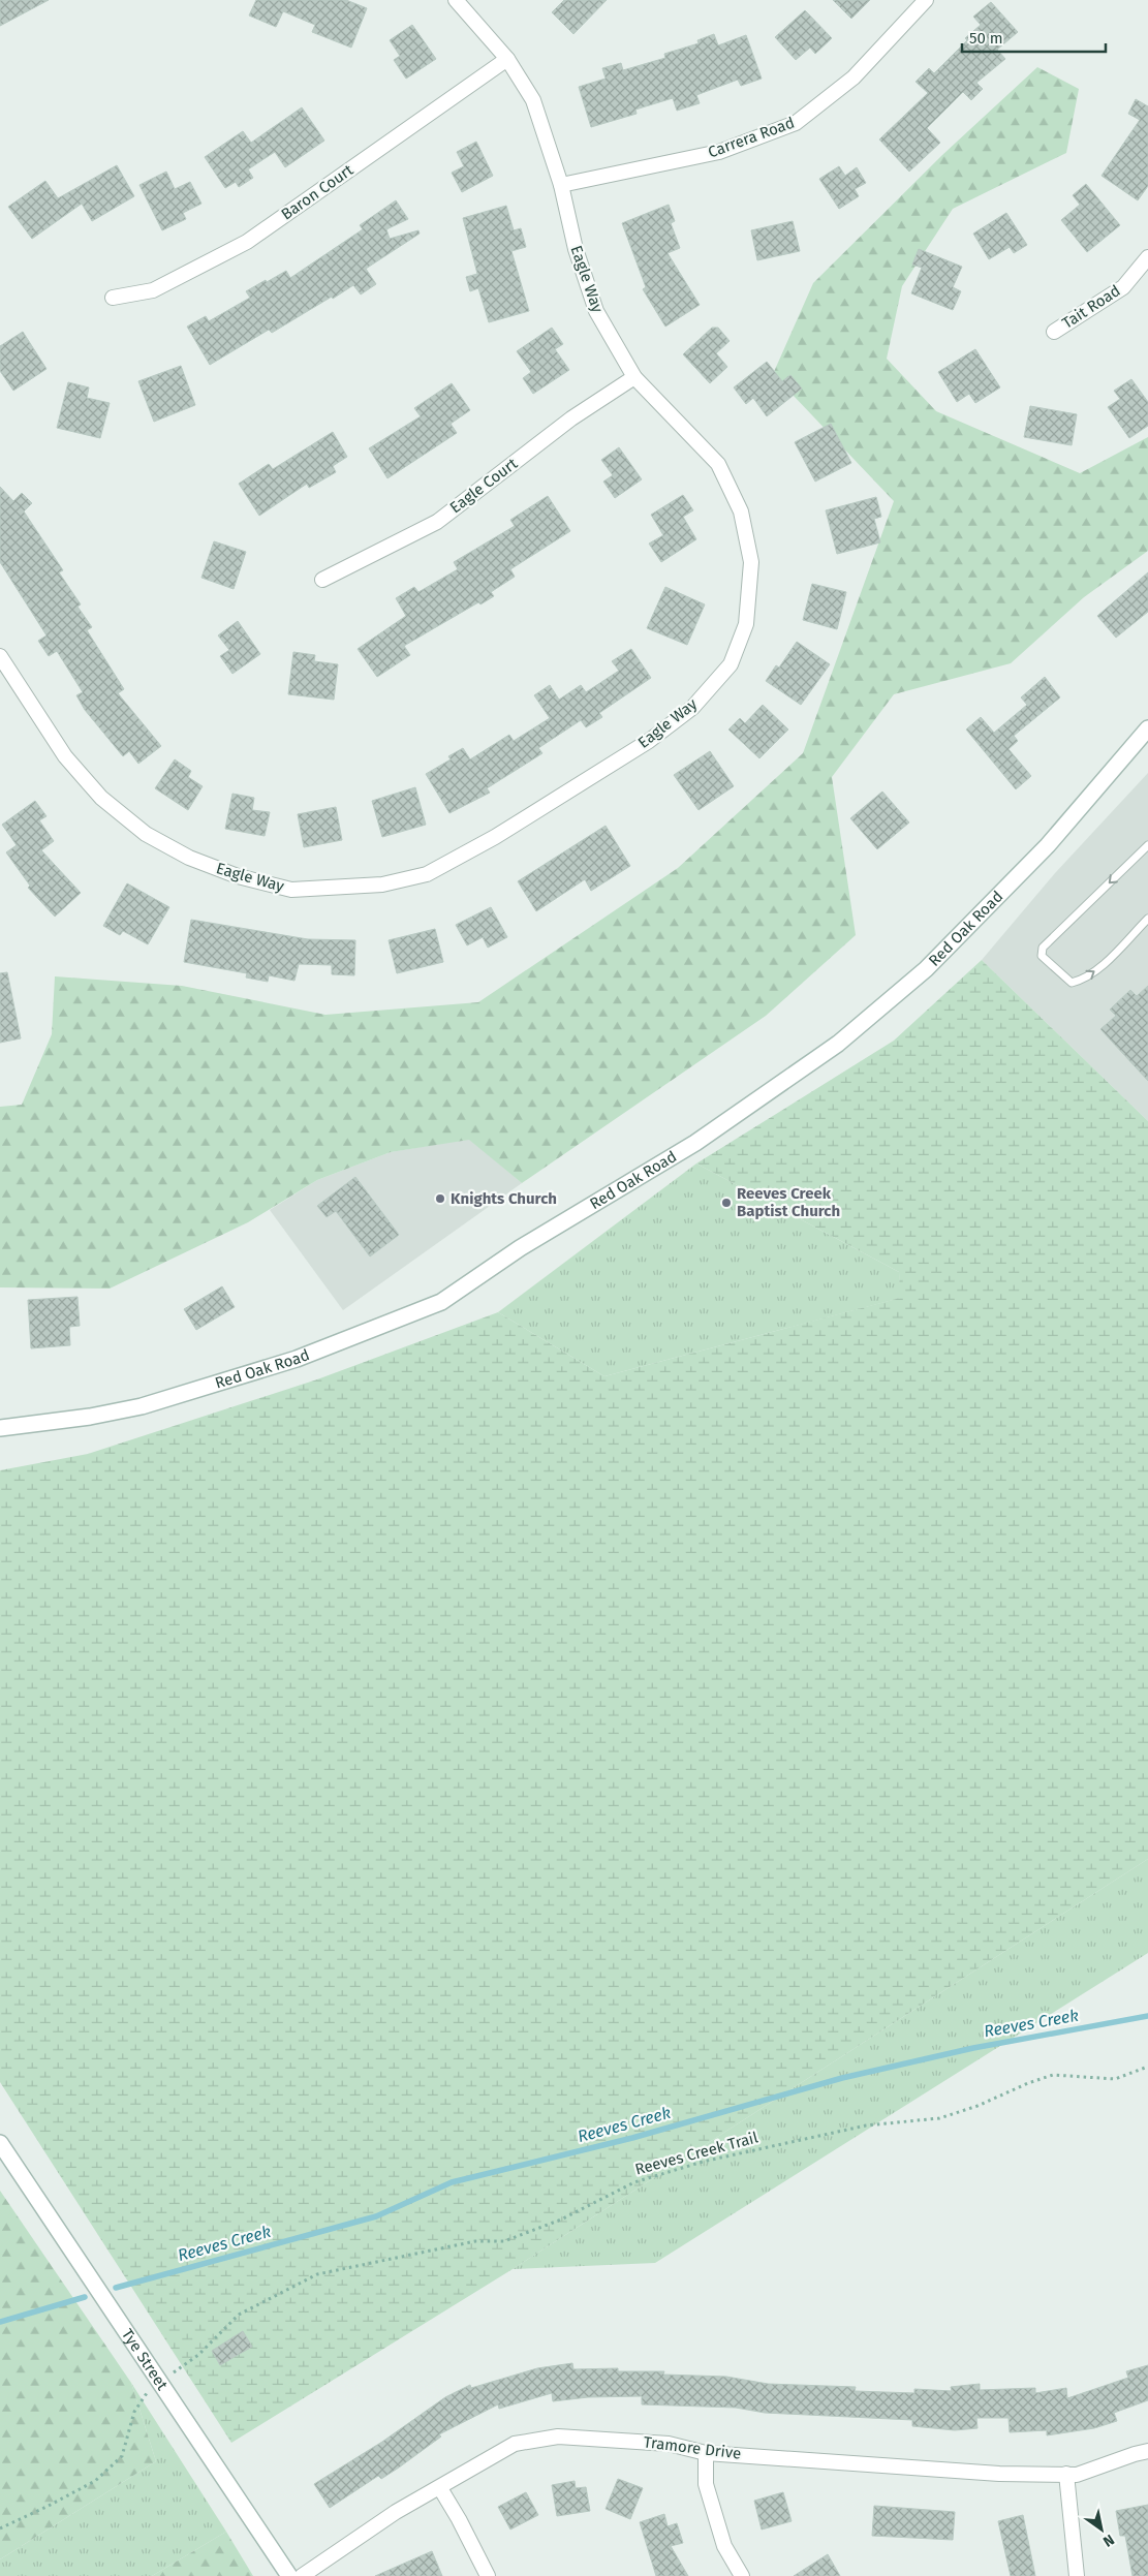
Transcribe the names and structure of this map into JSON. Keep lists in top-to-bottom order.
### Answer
{
  "streets": {
    "street": [
      "Carrera Road",
      "Baron Court",
      "Eagle Way",
      "Tait Road",
      "Eagle Court",
      "Red Oak Road",
      "Tye Street",
      "Tramore Drive"
    ],
    "path": ["Reeves Creek Trail"]
  },
  "crossings": [
    ["Carrera Road", "Eagle Way"],
    ["Baron Court", "Eagle Way"],
    ["Eagle Way", "Eagle Court"]
  ],
  "water": ["Reeves Creek"],
  "places": ["Knights Church", "Reeves Creek Baptist Church"],
  "scale_bar": "50 m",
  "north": "bottom right"
}
